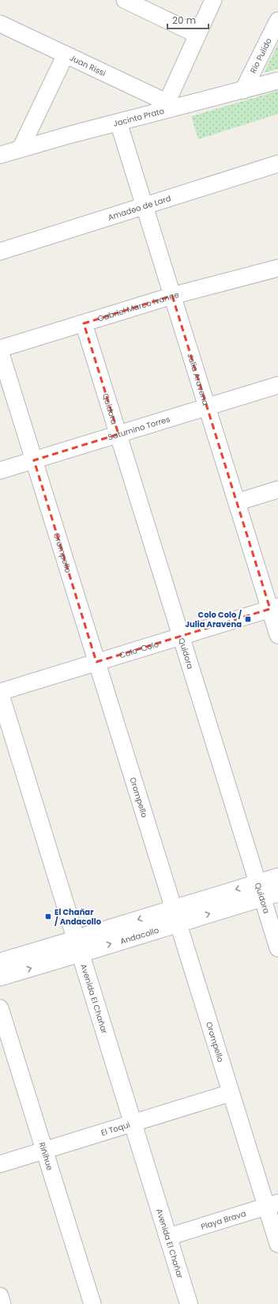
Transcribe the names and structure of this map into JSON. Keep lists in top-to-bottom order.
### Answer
{
  "streets": {
    "street": [
      "Río Pulido",
      "Juan Rissi",
      "Jacinto Prato",
      "Amadeo de Lard",
      "Gabriel Marco Ivanne",
      "Julia Aravena",
      "Quidora",
      "Saturnino Torres",
      "Orompello",
      "Colo-Colo",
      "Andacollo",
      "Avenida El Chañar",
      "El Toqui",
      "Riñihue",
      "Playa Brava"
    ]
  },
  "crossings": [
    ["Río Pulido", "Jacinto Prato"],
    ["Juan Rissi", "Jacinto Prato"],
    ["Jacinto Prato", "Julia Aravena"],
    ["Amadeo de Lard", "Julia Aravena"],
    ["Gabriel Marco Ivanne", "Julia Aravena"],
    ["Gabriel Marco Ivanne", "Quidora"],
    ["Gabriel Marco Ivanne", "Orompello"],
    ["Julia Aravena", "Saturnino Torres"],
    ["Julia Aravena", "Colo-Colo"],
    ["Quidora", "Saturnino Torres"],
    ["Quidora", "Colo-Colo"],
    ["Quidora", "Andacollo"],
    ["Saturnino Torres", "Orompello"],
    ["Orompello", "Colo-Colo"],
    ["Orompello", "Andacollo"],
    ["Orompello", "El Toqui"],
    ["Orompello", "Playa Brava"],
    ["Colo-Colo", "Avenida El Chañar"],
    ["Andacollo", "Avenida El Chañar"],
    ["Avenida El Chañar", "El Toqui"],
    ["Avenida El Chañar", "Playa Brava"],
    ["El Toqui", "Riñihue"]
  ],
  "places": {
    "transit": ["Colo Colo / Julia Aravena", "El Chañar / Andacollo"]
  },
  "scale_bar": "20 m"
}
